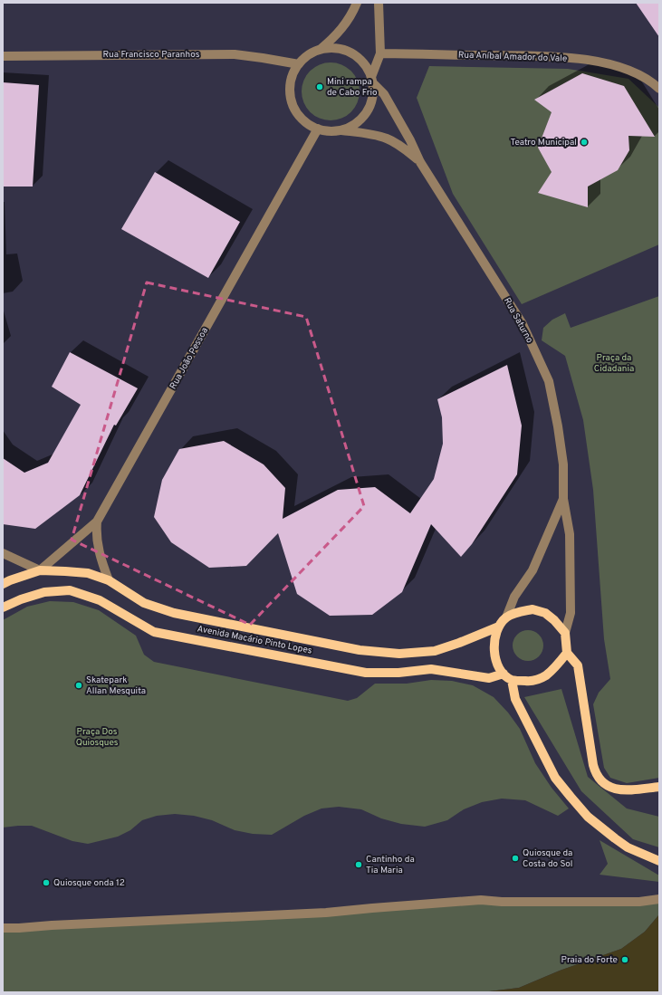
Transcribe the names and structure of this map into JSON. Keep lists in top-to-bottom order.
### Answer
{
  "streets": {
    "main road": ["Avenida Macário Pinto Lopes"],
    "street": [
      "Rua Francisco Paranhos",
      "Rua Aníbal Amador do Vale",
      "Rua Saturno",
      "Rua João Pessoa"
    ]
  },
  "crossings": [
    ["Rua Francisco Paranhos", "Rua Saturno"],
    ["Rua Francisco Paranhos", "Rua João Pessoa"],
    ["Rua Saturno", "Rua João Pessoa"],
    ["Rua Saturno", "Avenida Macário Pinto Lopes"],
    ["Rua João Pessoa", "Avenida Macário Pinto Lopes"]
  ],
  "parks": ["Praça da Cidadania", "Praça Dos Quiosques"],
  "places": [
    "Mini rampa de Cabo Frio",
    "Teatro Municipal",
    "Skatepark Allan Mesquita",
    "Quiosque da Costa do Sol",
    "Cantinho da Tia Maria",
    "Quiosque onda 12",
    "Praia do Forte"
  ]
}
